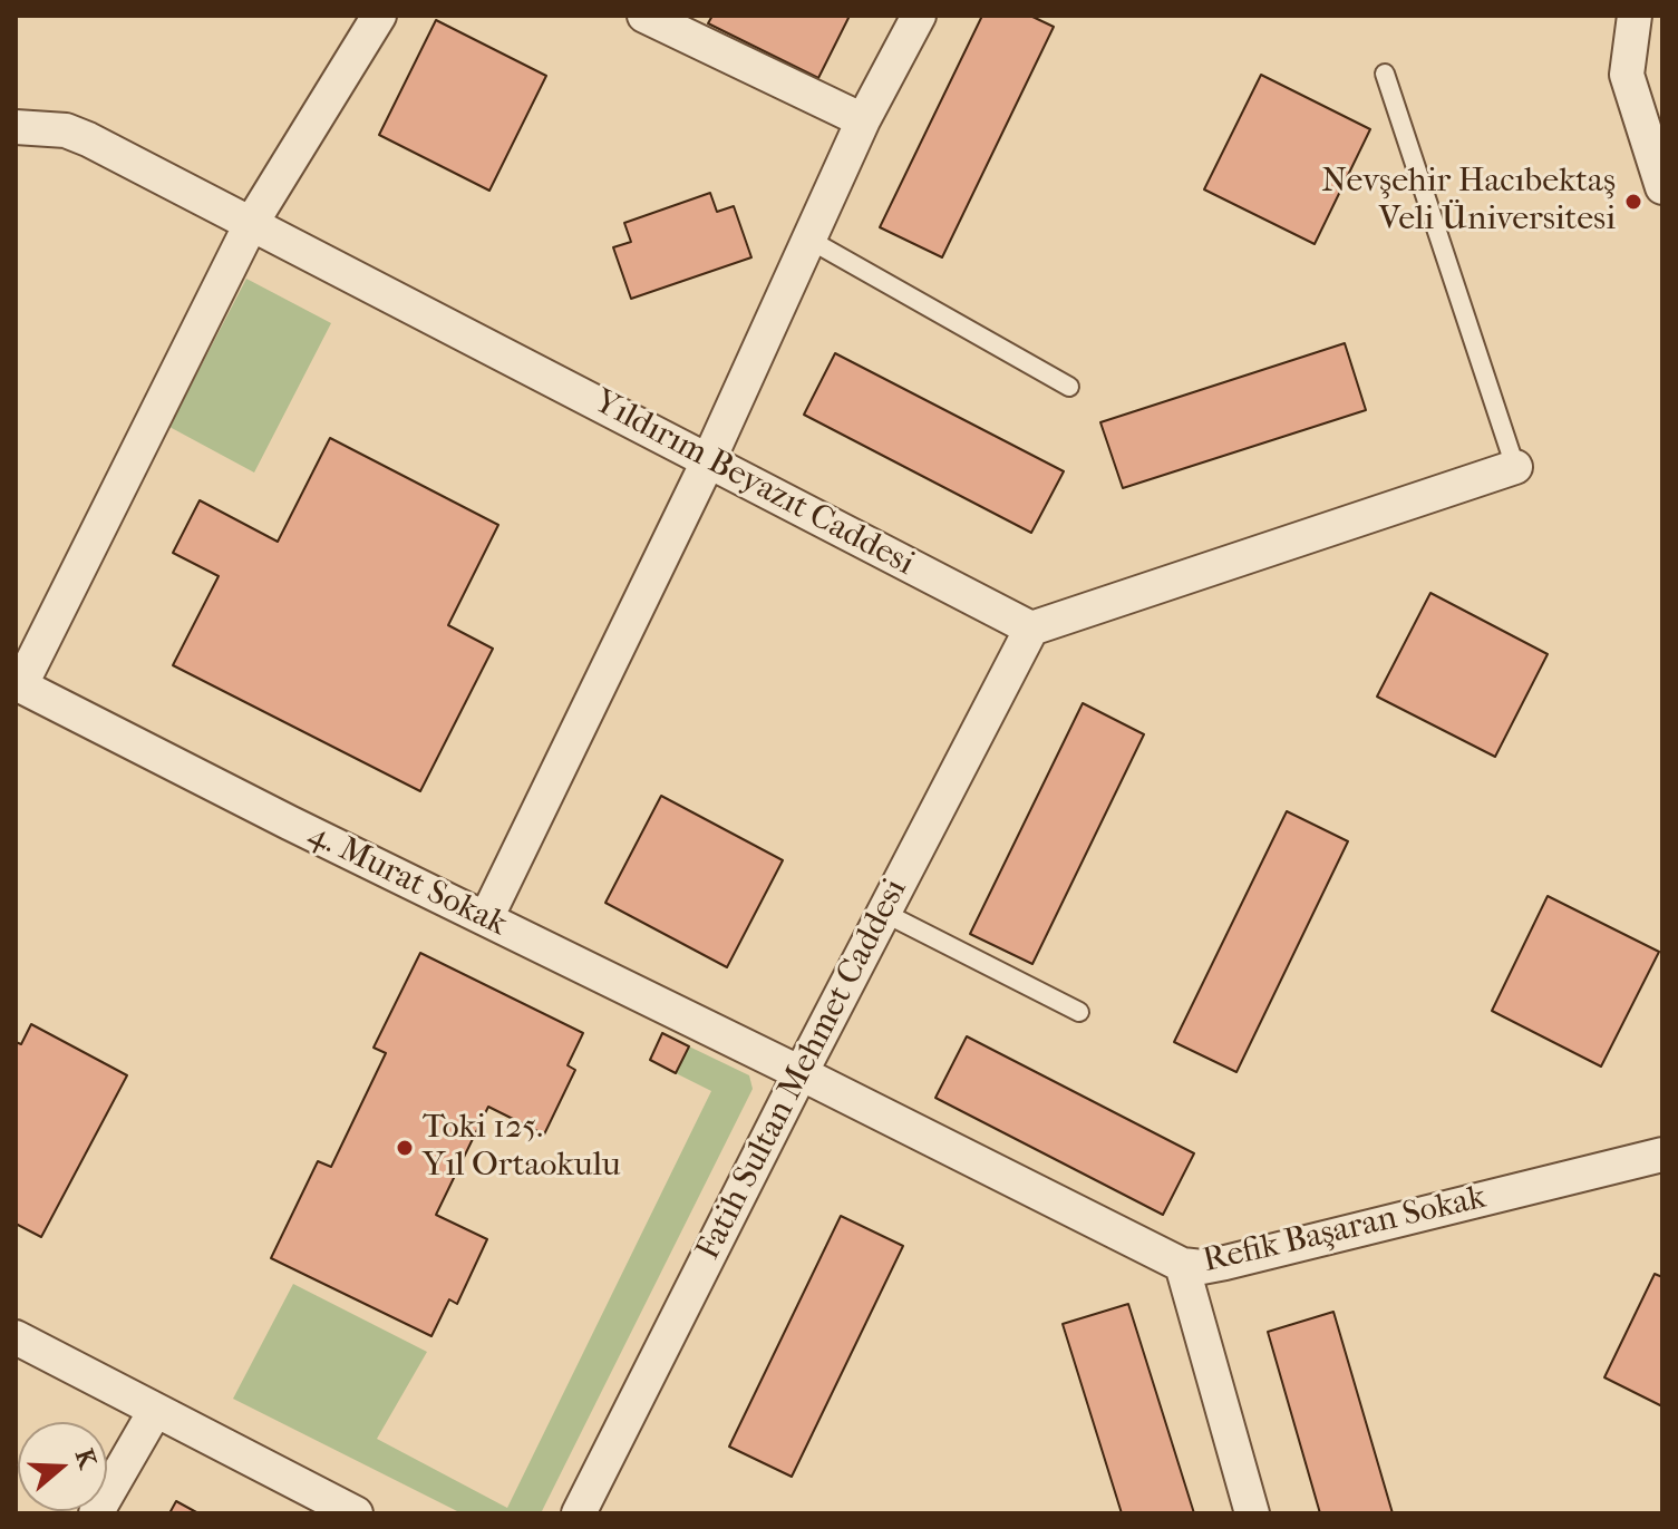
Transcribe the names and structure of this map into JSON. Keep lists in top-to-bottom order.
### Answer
{
  "streets": {
    "street": [
      "Yıldırım Beyazıt Caddesi",
      "4. Murat Sokak",
      "Fatih Sultan Mehmet Caddesi",
      "Refik Başaran Sokak"
    ]
  },
  "crossings": [
    ["Yıldırım Beyazıt Caddesi", "Fatih Sultan Mehmet Caddesi"],
    ["4. Murat Sokak", "Fatih Sultan Mehmet Caddesi"],
    ["4. Murat Sokak", "Refik Başaran Sokak"],
    ["Fatih Sultan Mehmet Caddesi", "Refik Başaran Sokak"]
  ],
  "places": ["Nevşehir Hacıbektaş Veli Üniversitesi", "Toki 125. Yıl Ortaokulu"],
  "north": "right"
}
